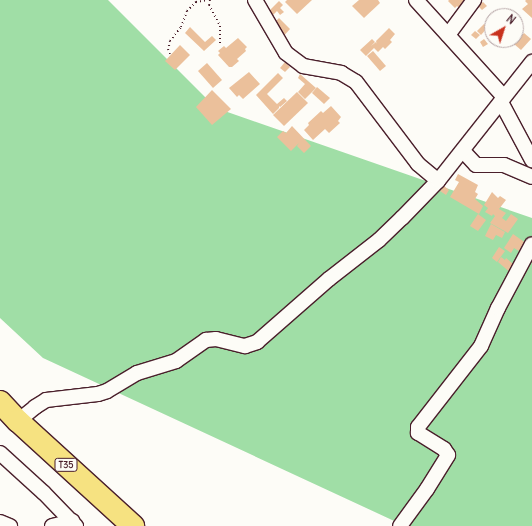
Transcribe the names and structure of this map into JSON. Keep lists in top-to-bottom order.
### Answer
{
  "streets": {
    "highway": ["T35"]
  },
  "north": "top right"
}
